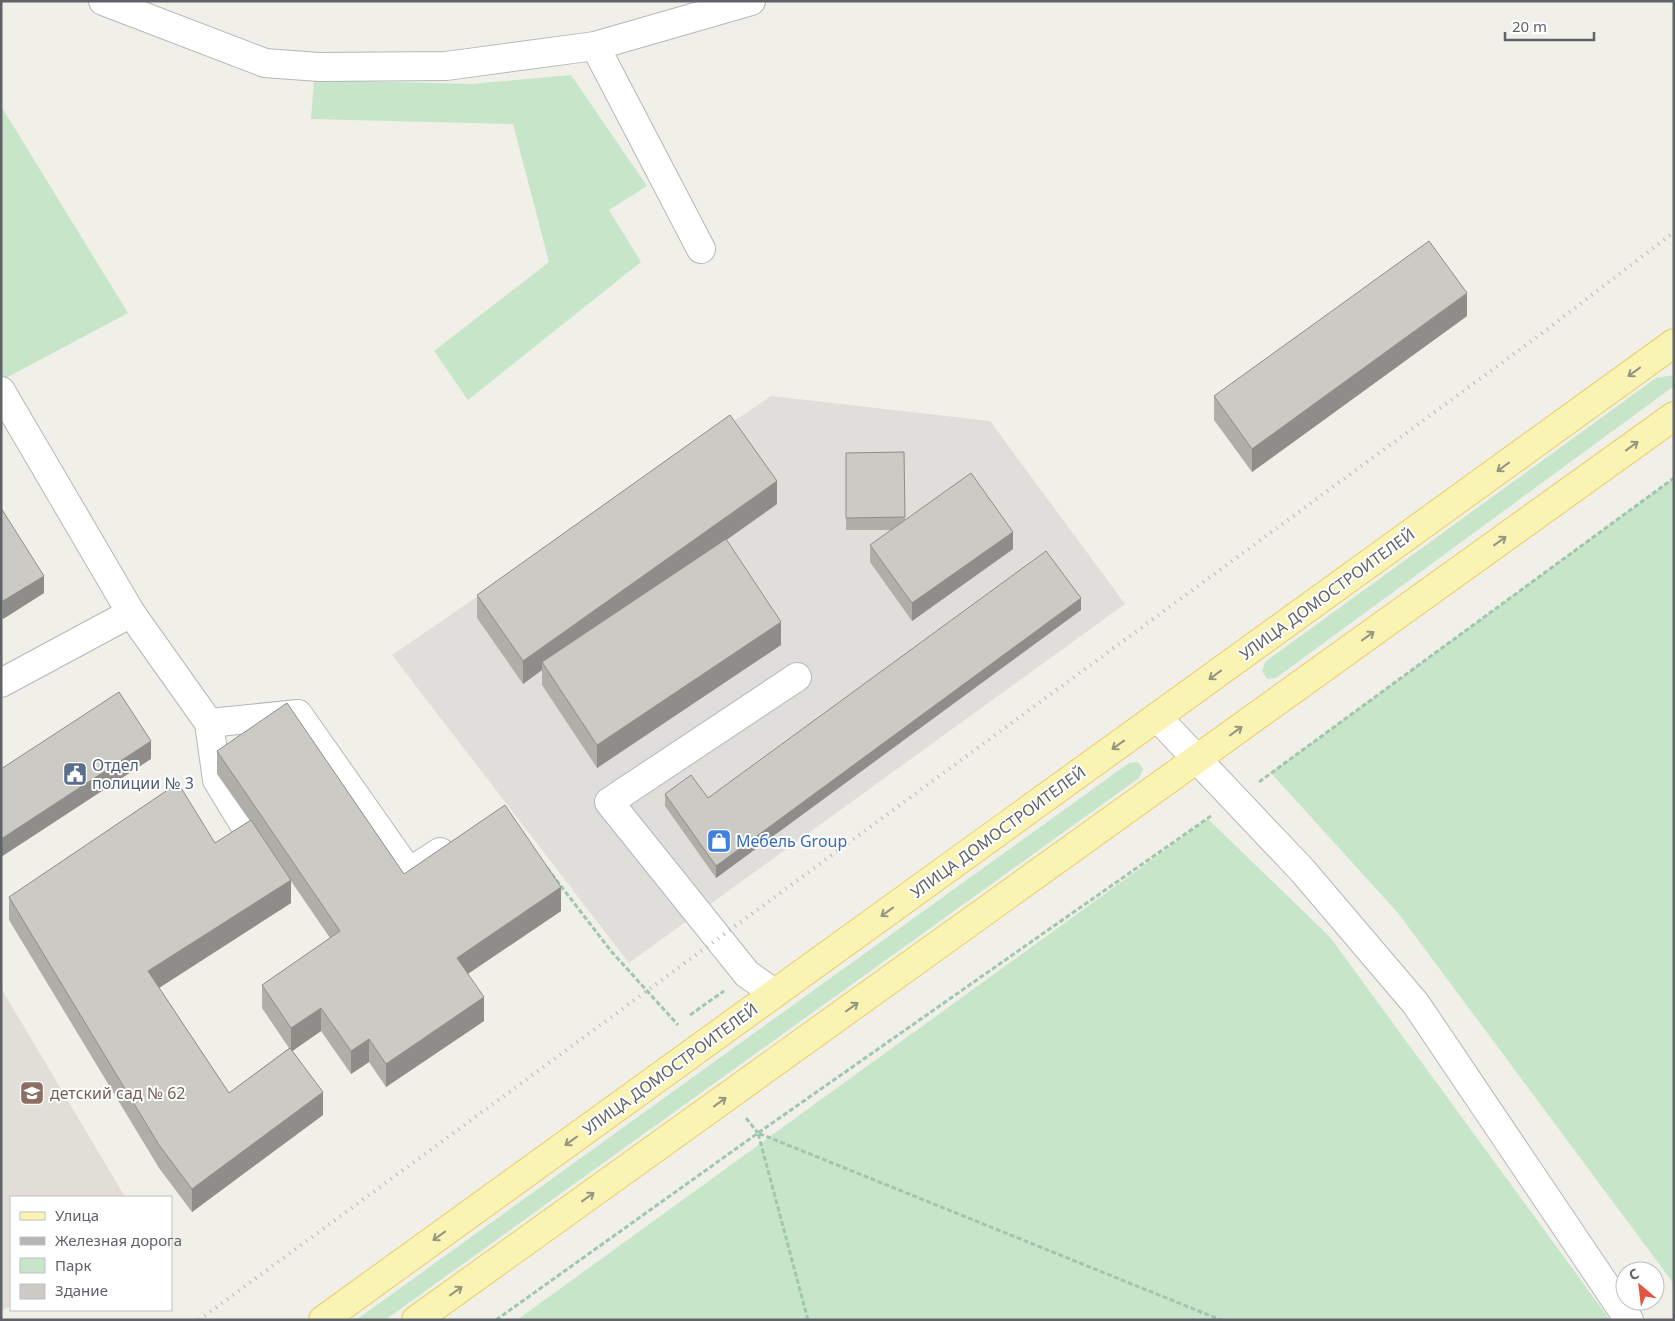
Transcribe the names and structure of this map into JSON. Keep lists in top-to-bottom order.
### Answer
{
  "streets": {
    "main road": ["УЛИЦА ДОМОСТРОИТЕЛЕЙ"]
  },
  "places": {
    "public building": ["Отдел полиции № 3"],
    "shop": ["Мебель Group"],
    "school or university": ["детский сад № 62"]
  },
  "legend": [
    "Улица",
    "Железная дорога",
    "Парк",
    "Здание"
  ],
  "scale_bar": "20 m",
  "north": "top left"
}
